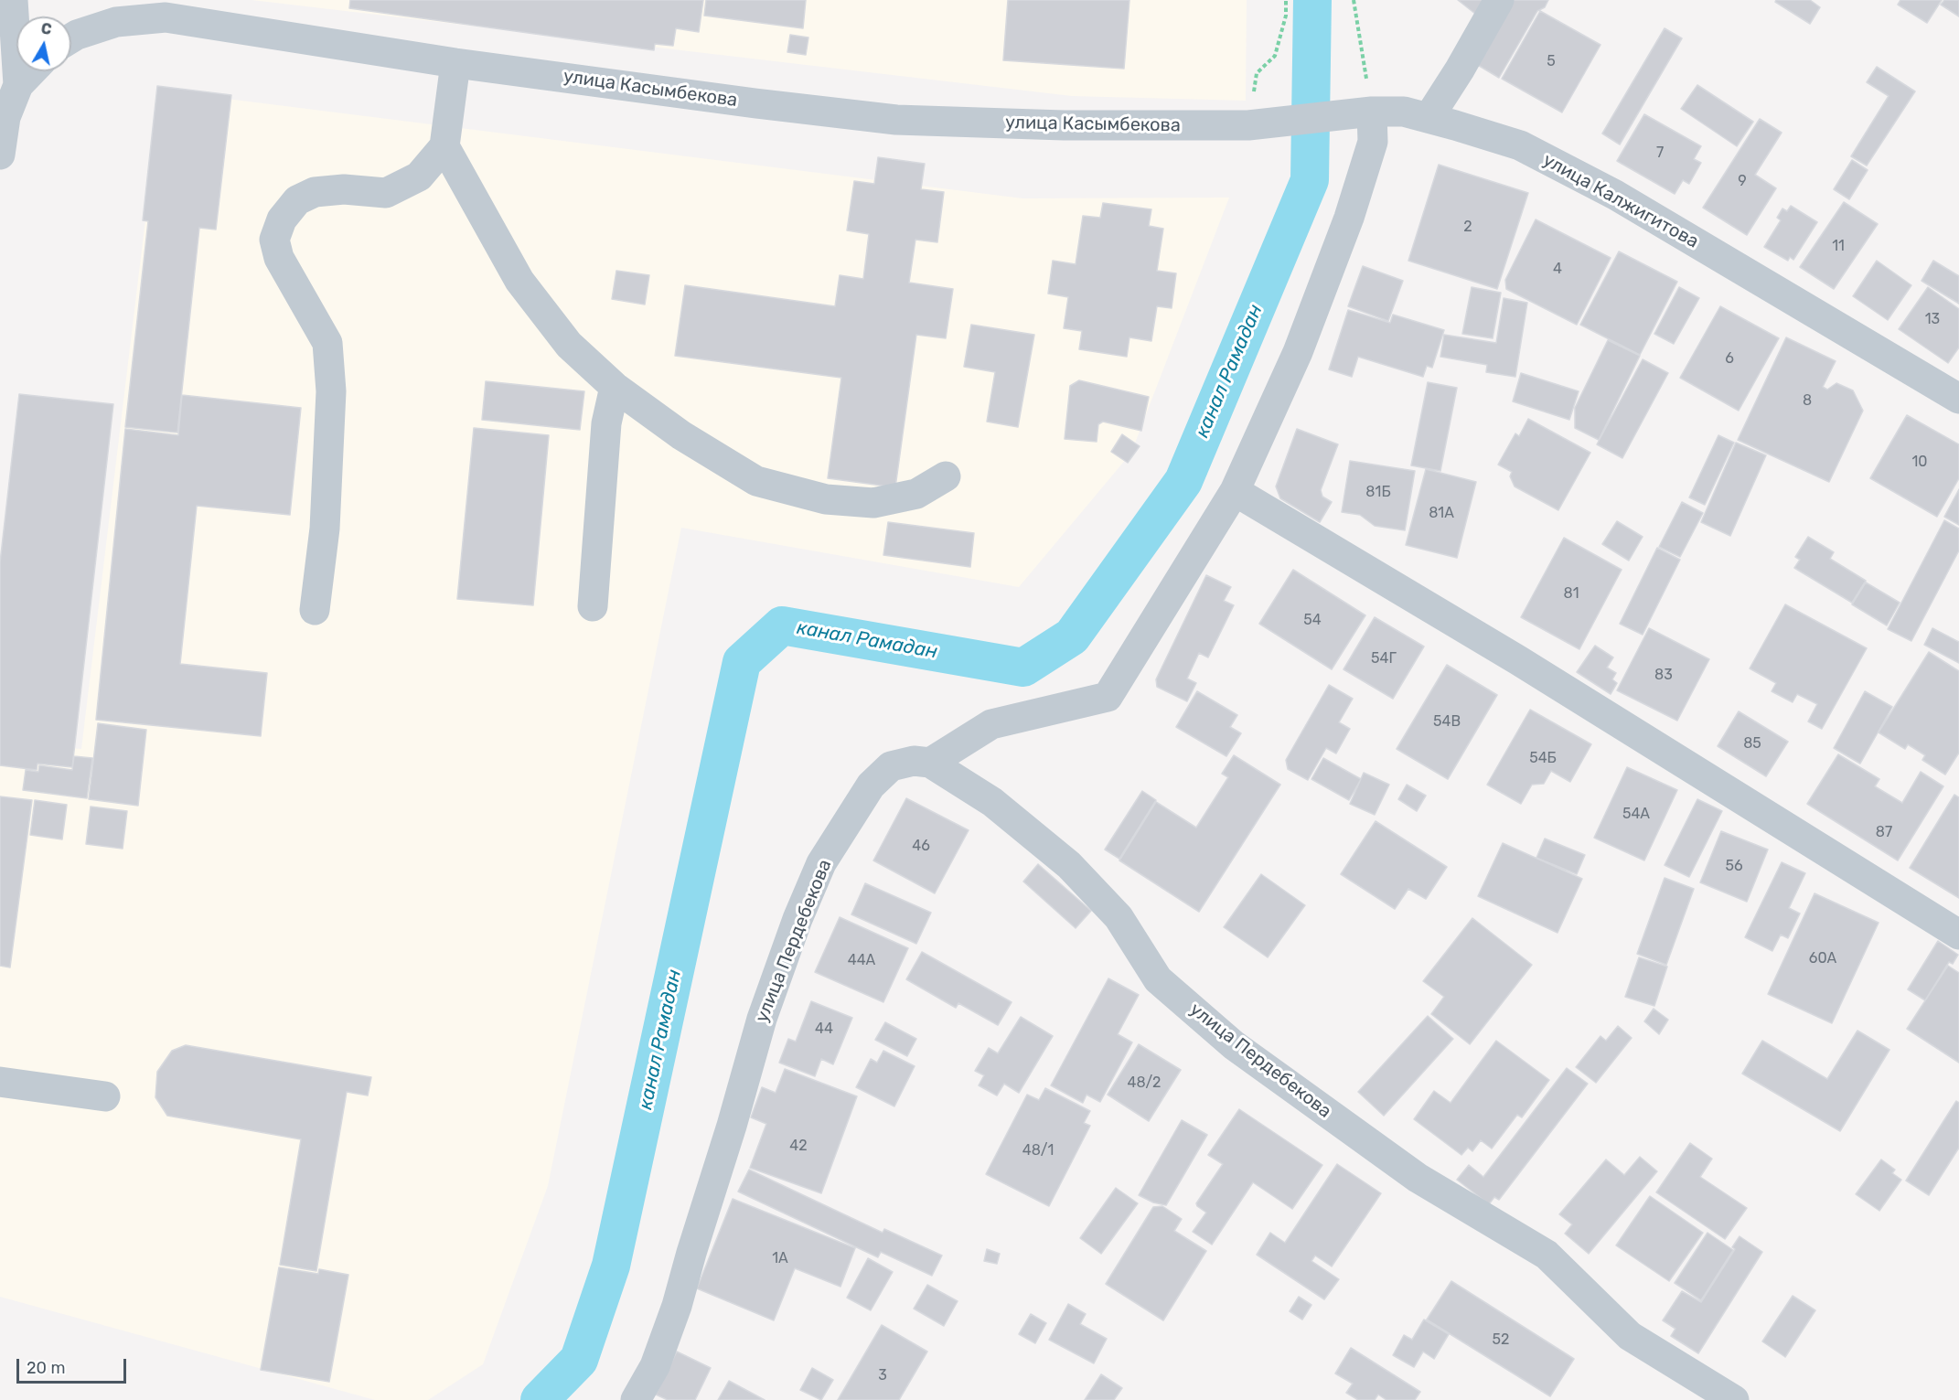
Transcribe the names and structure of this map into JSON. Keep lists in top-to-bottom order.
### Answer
{
  "streets": {
    "street": ["улица Касымбекова", "улица Калжигитова", "улица Пердебекова"]
  },
  "crossings": [
    ["улица Касымбекова", "улица Калжигитова"]
  ],
  "water": ["канал Рамадан"],
  "house_numbers": [
    "5",
    "7",
    "9",
    "2",
    "11",
    "4",
    "13",
    "6",
    "8",
    "10",
    "81Б",
    "81А",
    "81",
    "54",
    "54Г",
    "83",
    "54В",
    "85",
    "54Б",
    "54А",
    "87",
    "46",
    "56",
    "60А",
    "44А",
    "44",
    "48/2",
    "42",
    "48/1",
    "1А",
    "52",
    "3"
  ],
  "scale_bar": "20 m",
  "north": "top"
}
